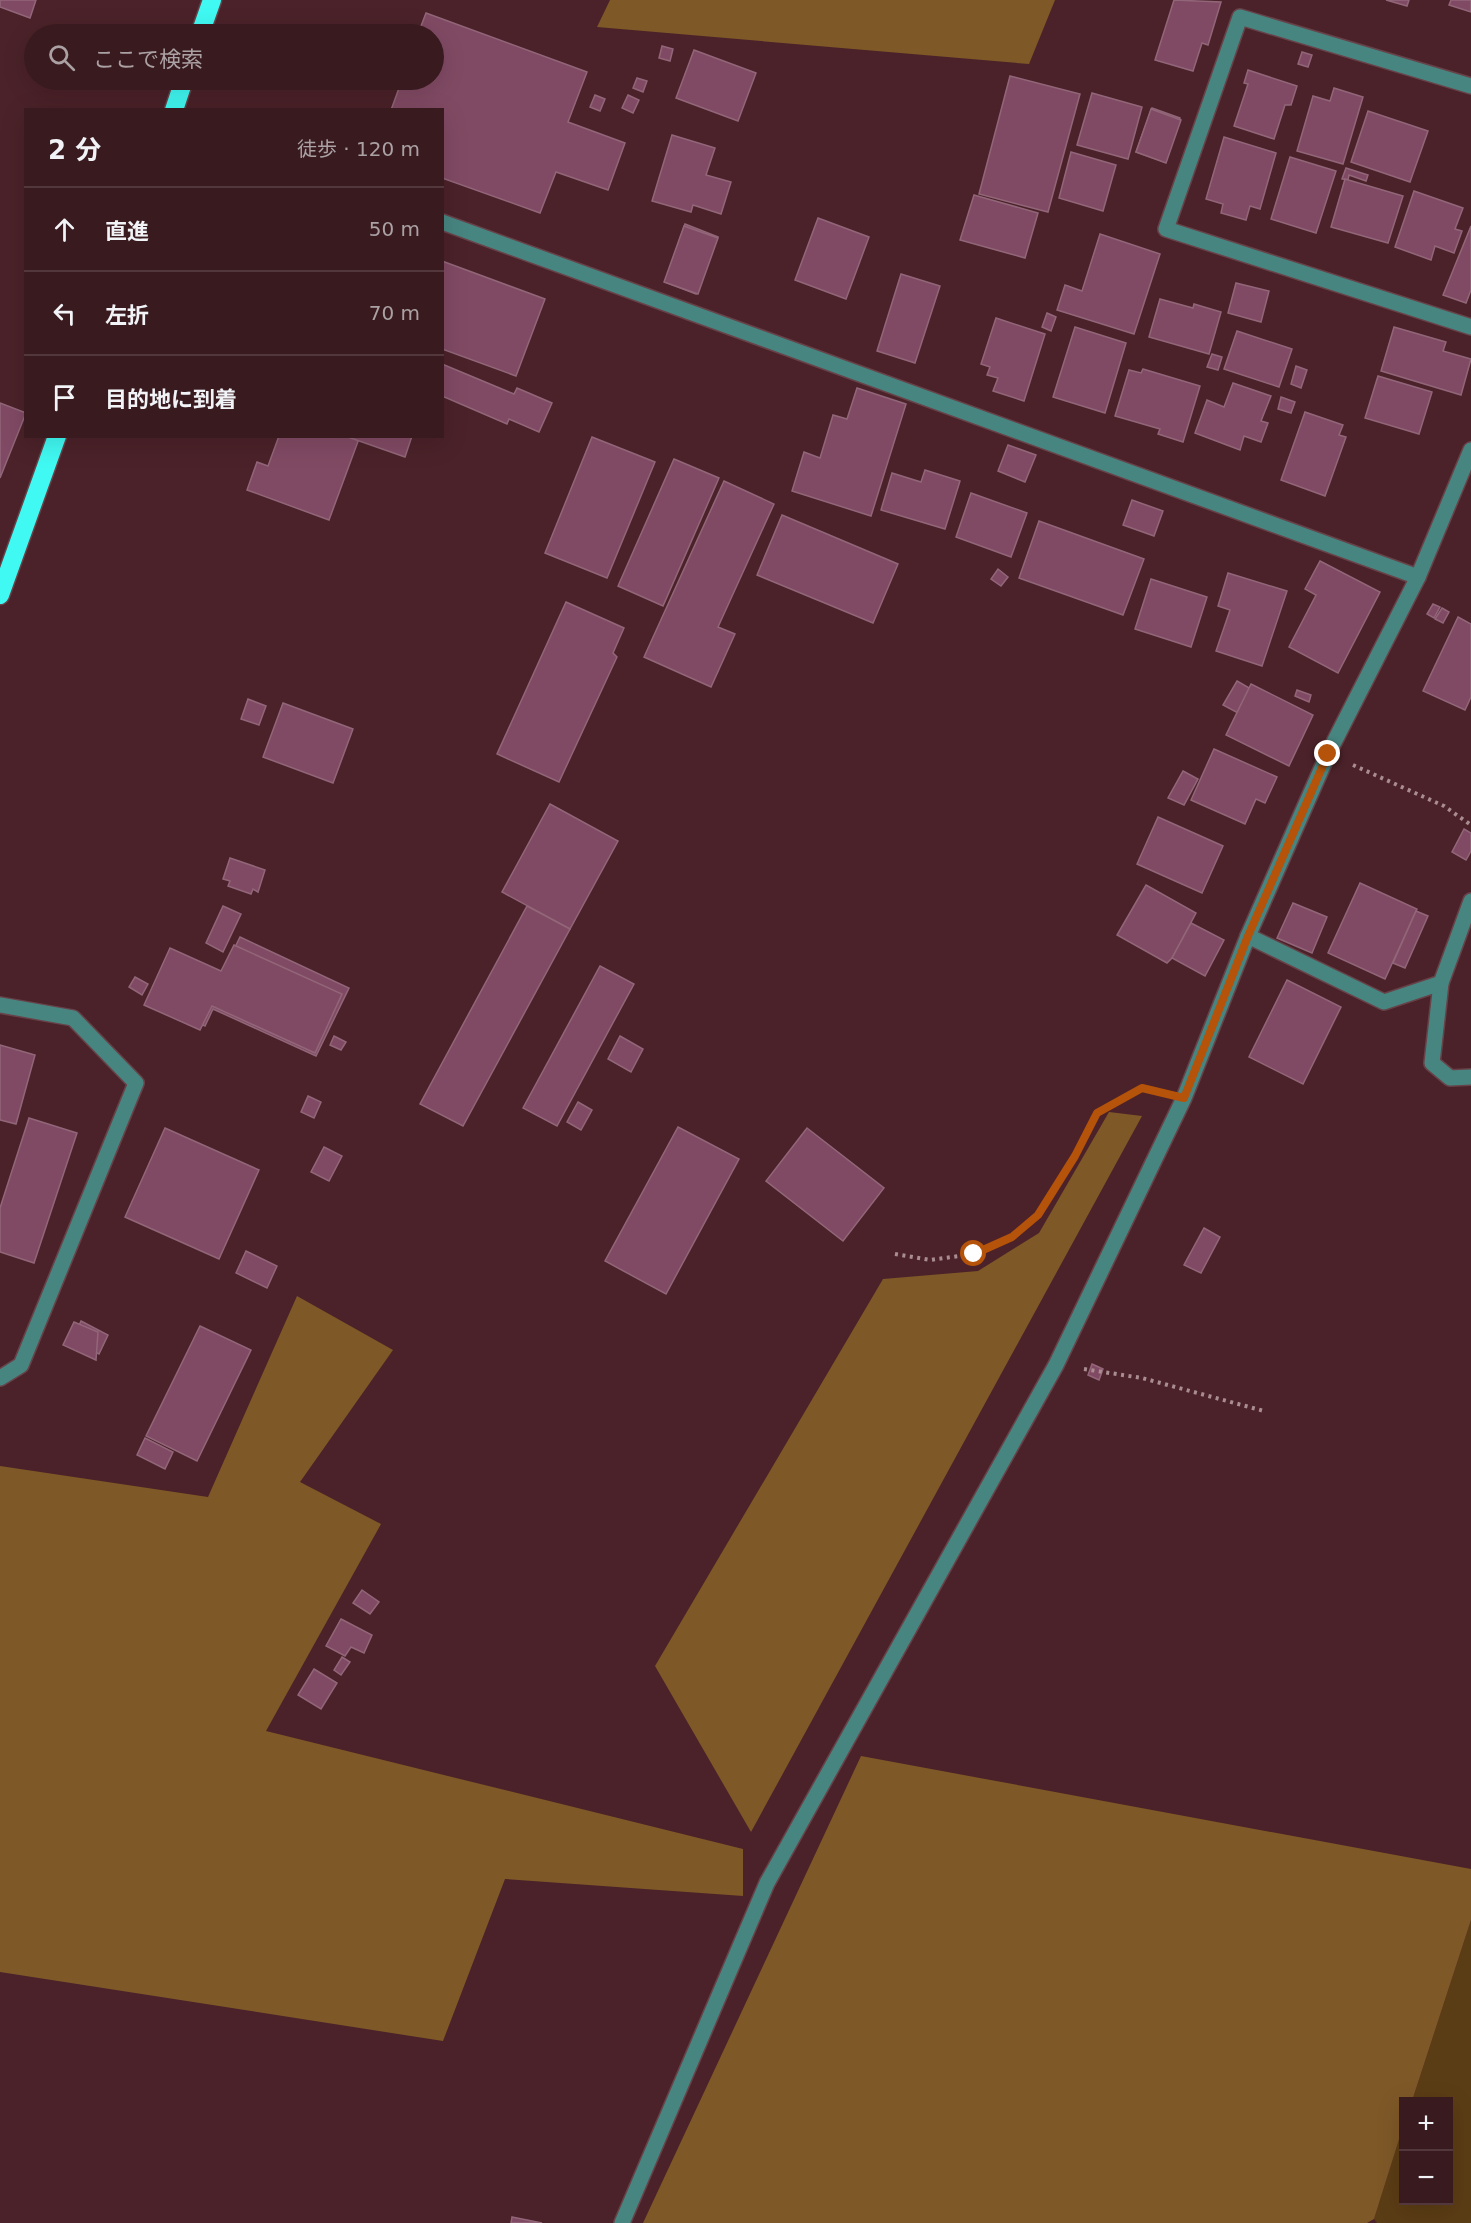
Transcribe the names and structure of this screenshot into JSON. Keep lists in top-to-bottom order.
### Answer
{
  "page": {
    "search": "ここで検索",
    "heading": ["2 分", "徒歩 · 120 m"],
    "list": [
      ["直進", "50 m"],
      ["左折", "70 m"],
      "目的地に到着"
    ],
    "map_buttons": ["+", "−"]
  }
}
